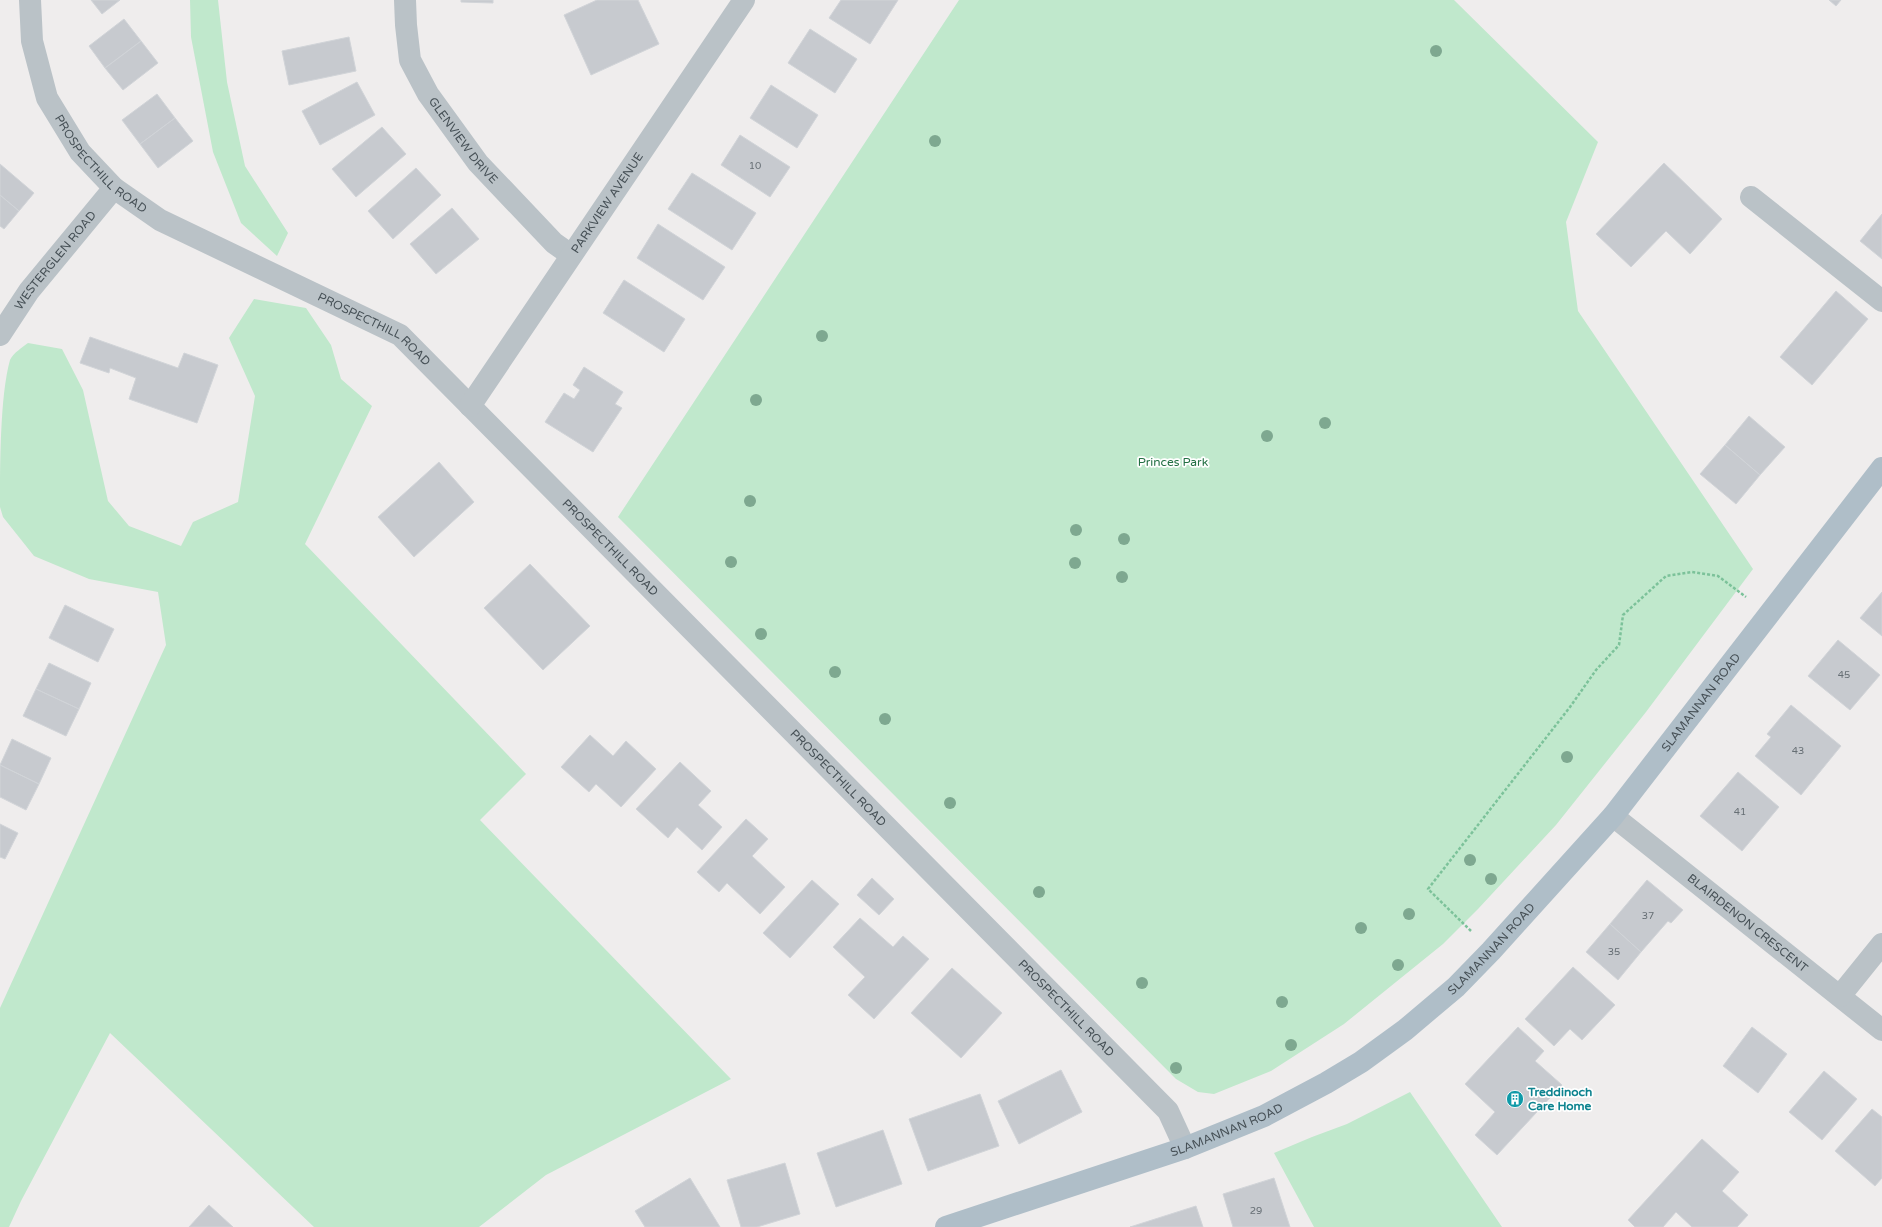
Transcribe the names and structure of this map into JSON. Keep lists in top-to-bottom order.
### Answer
{
  "streets": {
    "main road": ["SLAMANNAN ROAD"],
    "street": [
      "GLENVIEW DRIVE",
      "PROSPECTHILL ROAD",
      "PARKVIEW AVENUE",
      "WESTERGLEN ROAD",
      "BLAIRDENON CRESCENT"
    ]
  },
  "crossings": [
    ["GLENVIEW DRIVE", "PARKVIEW AVENUE"],
    ["PROSPECTHILL ROAD", "PARKVIEW AVENUE"],
    ["PROSPECTHILL ROAD", "WESTERGLEN ROAD"],
    ["PROSPECTHILL ROAD", "SLAMANNAN ROAD"],
    ["SLAMANNAN ROAD", "BLAIRDENON CRESCENT"]
  ],
  "parks": ["Princes Park"],
  "places": {
    "building": ["Treddinoch Care Home"]
  },
  "house_numbers": [
    "10",
    "45",
    "43",
    "41",
    "37",
    "35",
    "29"
  ]
}
